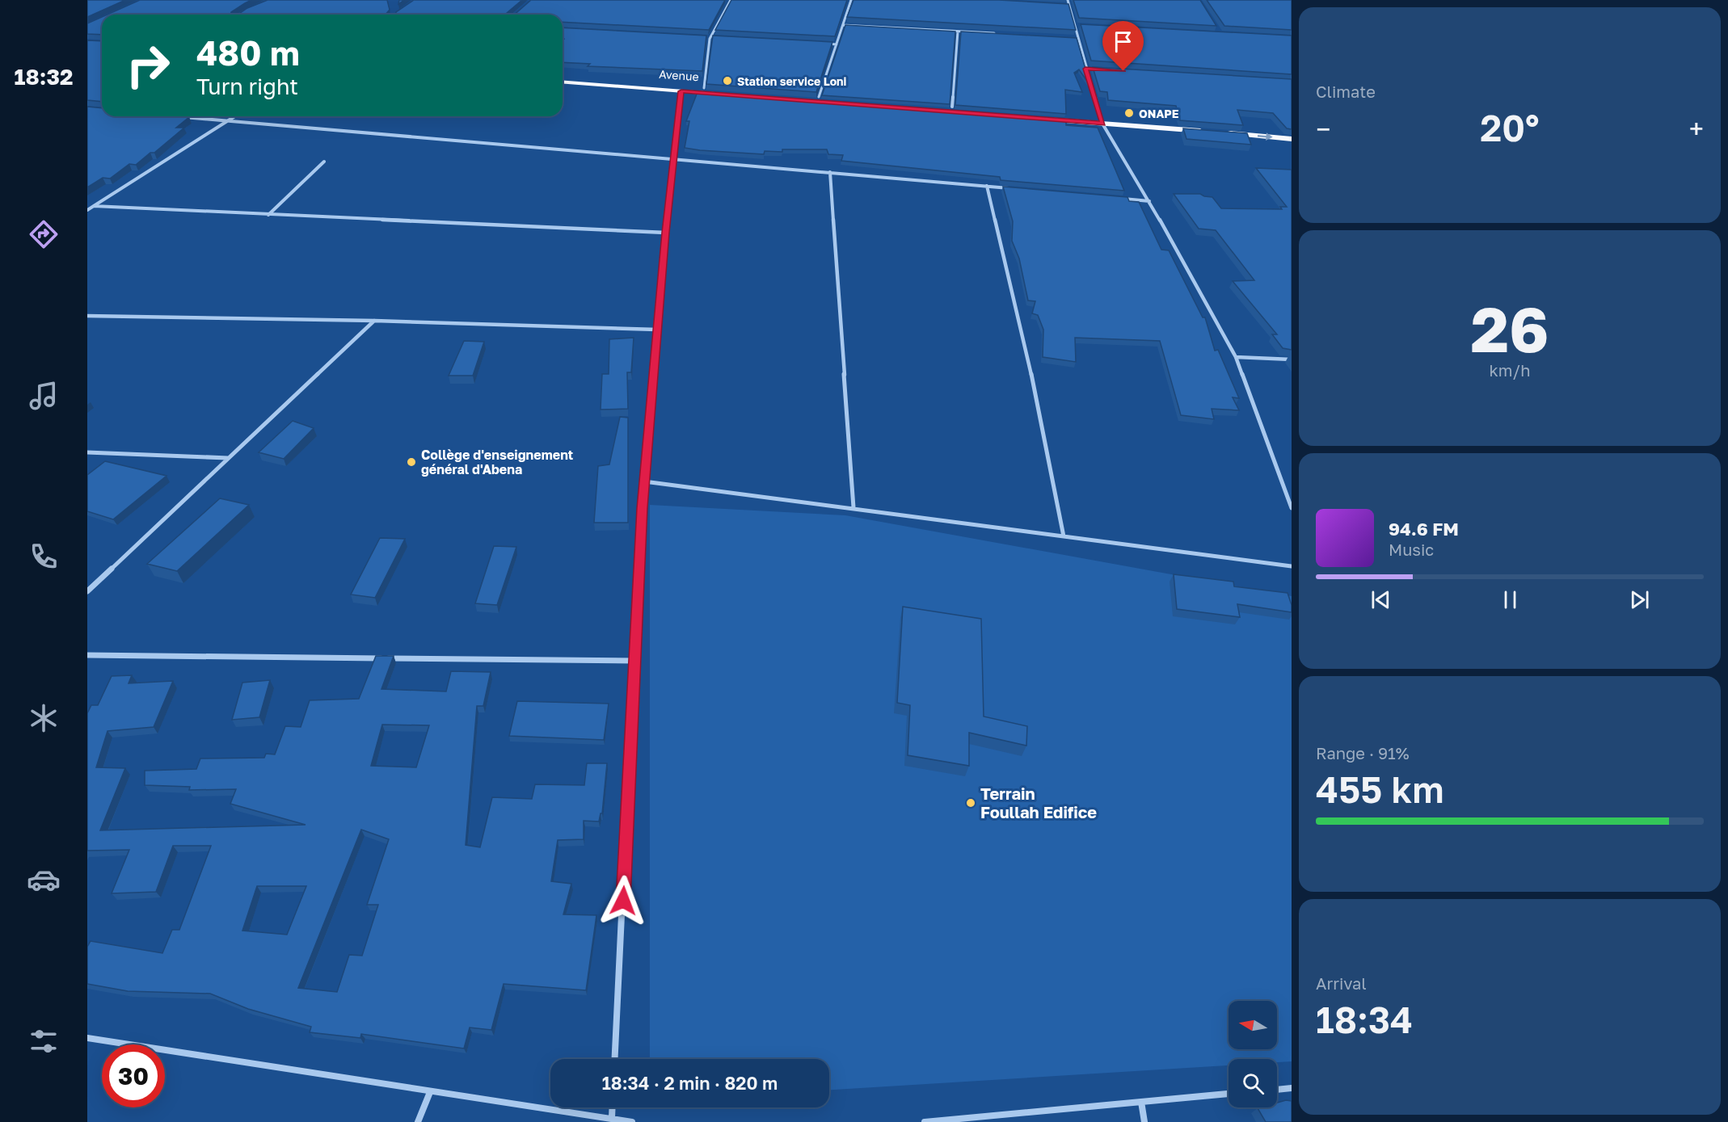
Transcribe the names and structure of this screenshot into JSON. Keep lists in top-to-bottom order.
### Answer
{
  "streets": {
    "highway": ["Avenue"]
  },
  "places": [
    "Station service Loni",
    "ONAPE",
    "Collège d'enseignement général d'Abena",
    "Terrain Foullah Edifice"
  ],
  "north": "left",
  "page": {
    "tabs": "18:32",
    "tile": [
      "Climate",
      ["26", "km/h"],
      ["Range · 91%", "455 km"],
      ["Arrival", "18:34"]
    ],
    "turn": ["480 m", "Turn right"],
    "heat": ["−", "20°", "+"],
    "song": ["94.6 FM", "Music"],
    "limit": "30",
    "trip": "18:34 · 2 min · 820 m"
  }
}
